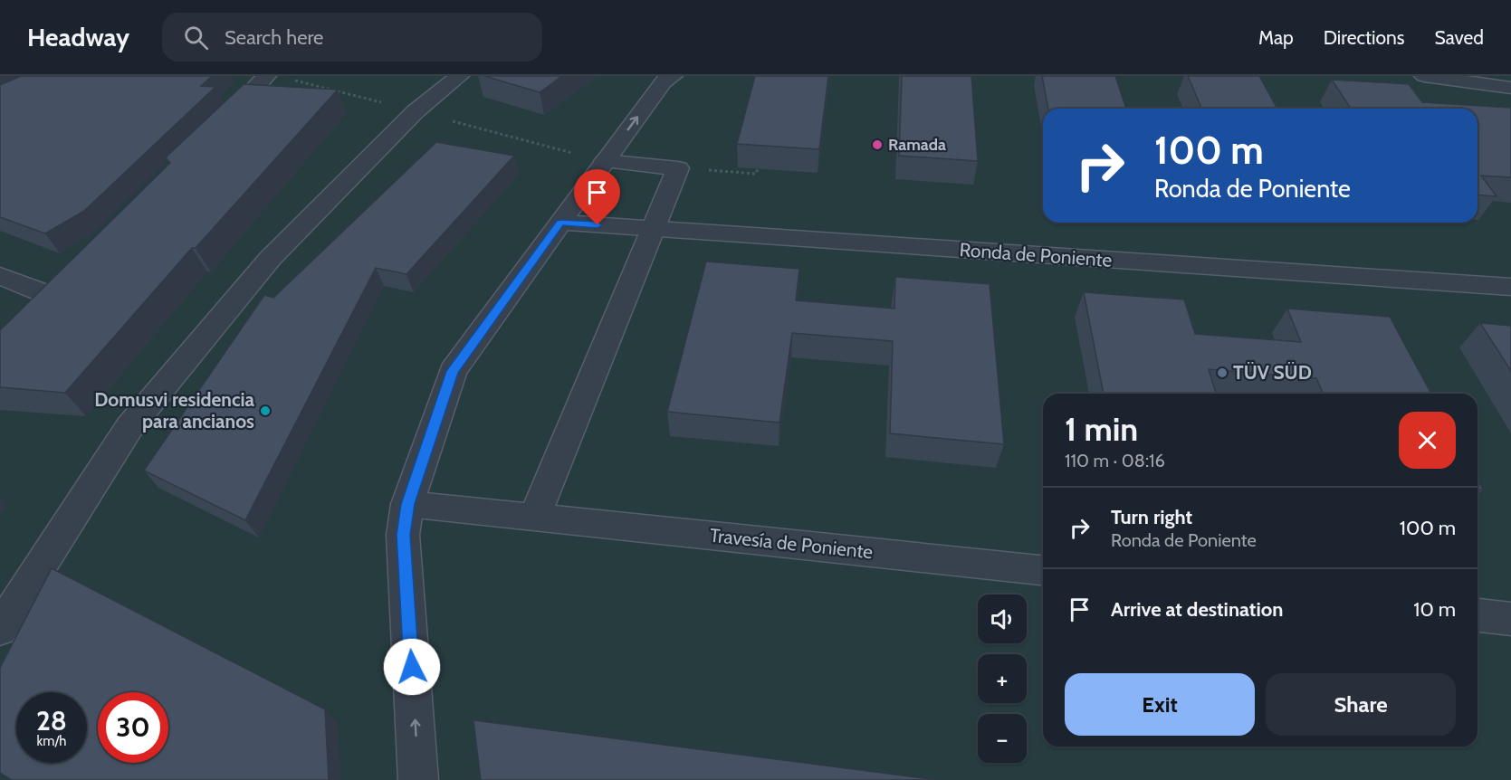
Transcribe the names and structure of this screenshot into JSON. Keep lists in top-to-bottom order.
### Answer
{
  "streets": {
    "street": ["Ronda de Poniente", "Travesía de Poniente"]
  },
  "places": ["Ramada", "TÜV SÜD", "Domusvi residencia para ancianos"],
  "page": {
    "header": "Headway",
    "search": "Search here",
    "nav": ["Map", "Directions", "Saved"],
    "turn": ["100 m", "Ronda de Poniente"],
    "heading": ["1 min", "110 m · 08:16"],
    "list": [
      {
        "name": "Turn right",
        "note": "Ronda de Poniente",
        "value": "100 m"
      },
      {
        "name": "Arrive at destination",
        "value": "10 m"
      }
    ],
    "map_buttons": ["+", "−"],
    "buttons": ["Exit", "Share"],
    "speed": "28 km/h",
    "limit": "30"
  }
}
